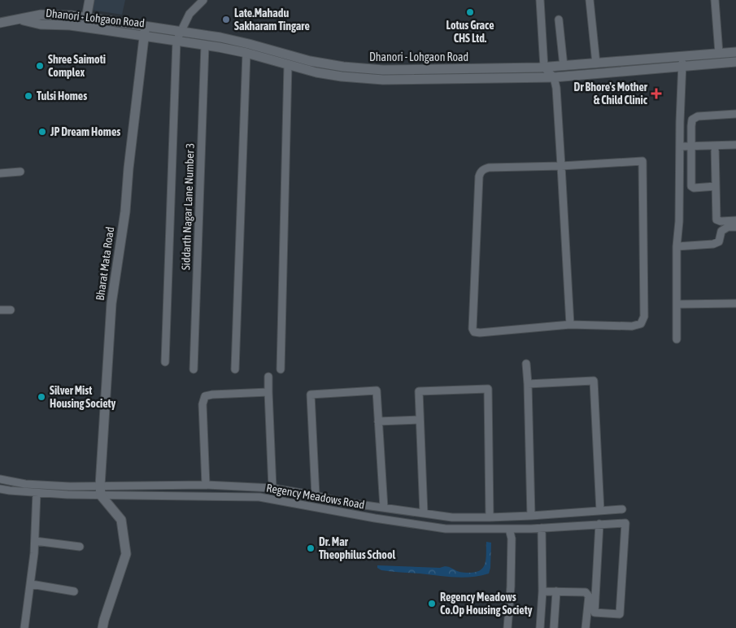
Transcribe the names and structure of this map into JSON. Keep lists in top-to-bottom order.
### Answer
{
  "streets": {
    "main road": ["Dhanori - Lohgaon Road", "Bharat Mata Road"],
    "street": ["Siddarth Nagar Lane Number 3", "Regency Meadows Road"]
  },
  "crossings": [
    ["Dhanori - Lohgaon Road", "Siddarth Nagar Lane Number 3"],
    ["Dhanori - Lohgaon Road", "Bharat Mata Road"],
    ["Bharat Mata Road", "Regency Meadows Road"]
  ],
  "places": {
    "other": [
      "Lotus Grace CHS Ltd.",
      "Late.Mahadu Sakharam Tingare",
      "Shree Saimoti Complex",
      "Tulsi Homes",
      "JP Dream Homes",
      "Silver Mist Housing Society",
      "Dr. Mar Theophilus School",
      "Regency Meadows Co.Op Housing Society"
    ],
    "health": ["Dr Bhore's Mother & Child Clinic"]
  }
}
